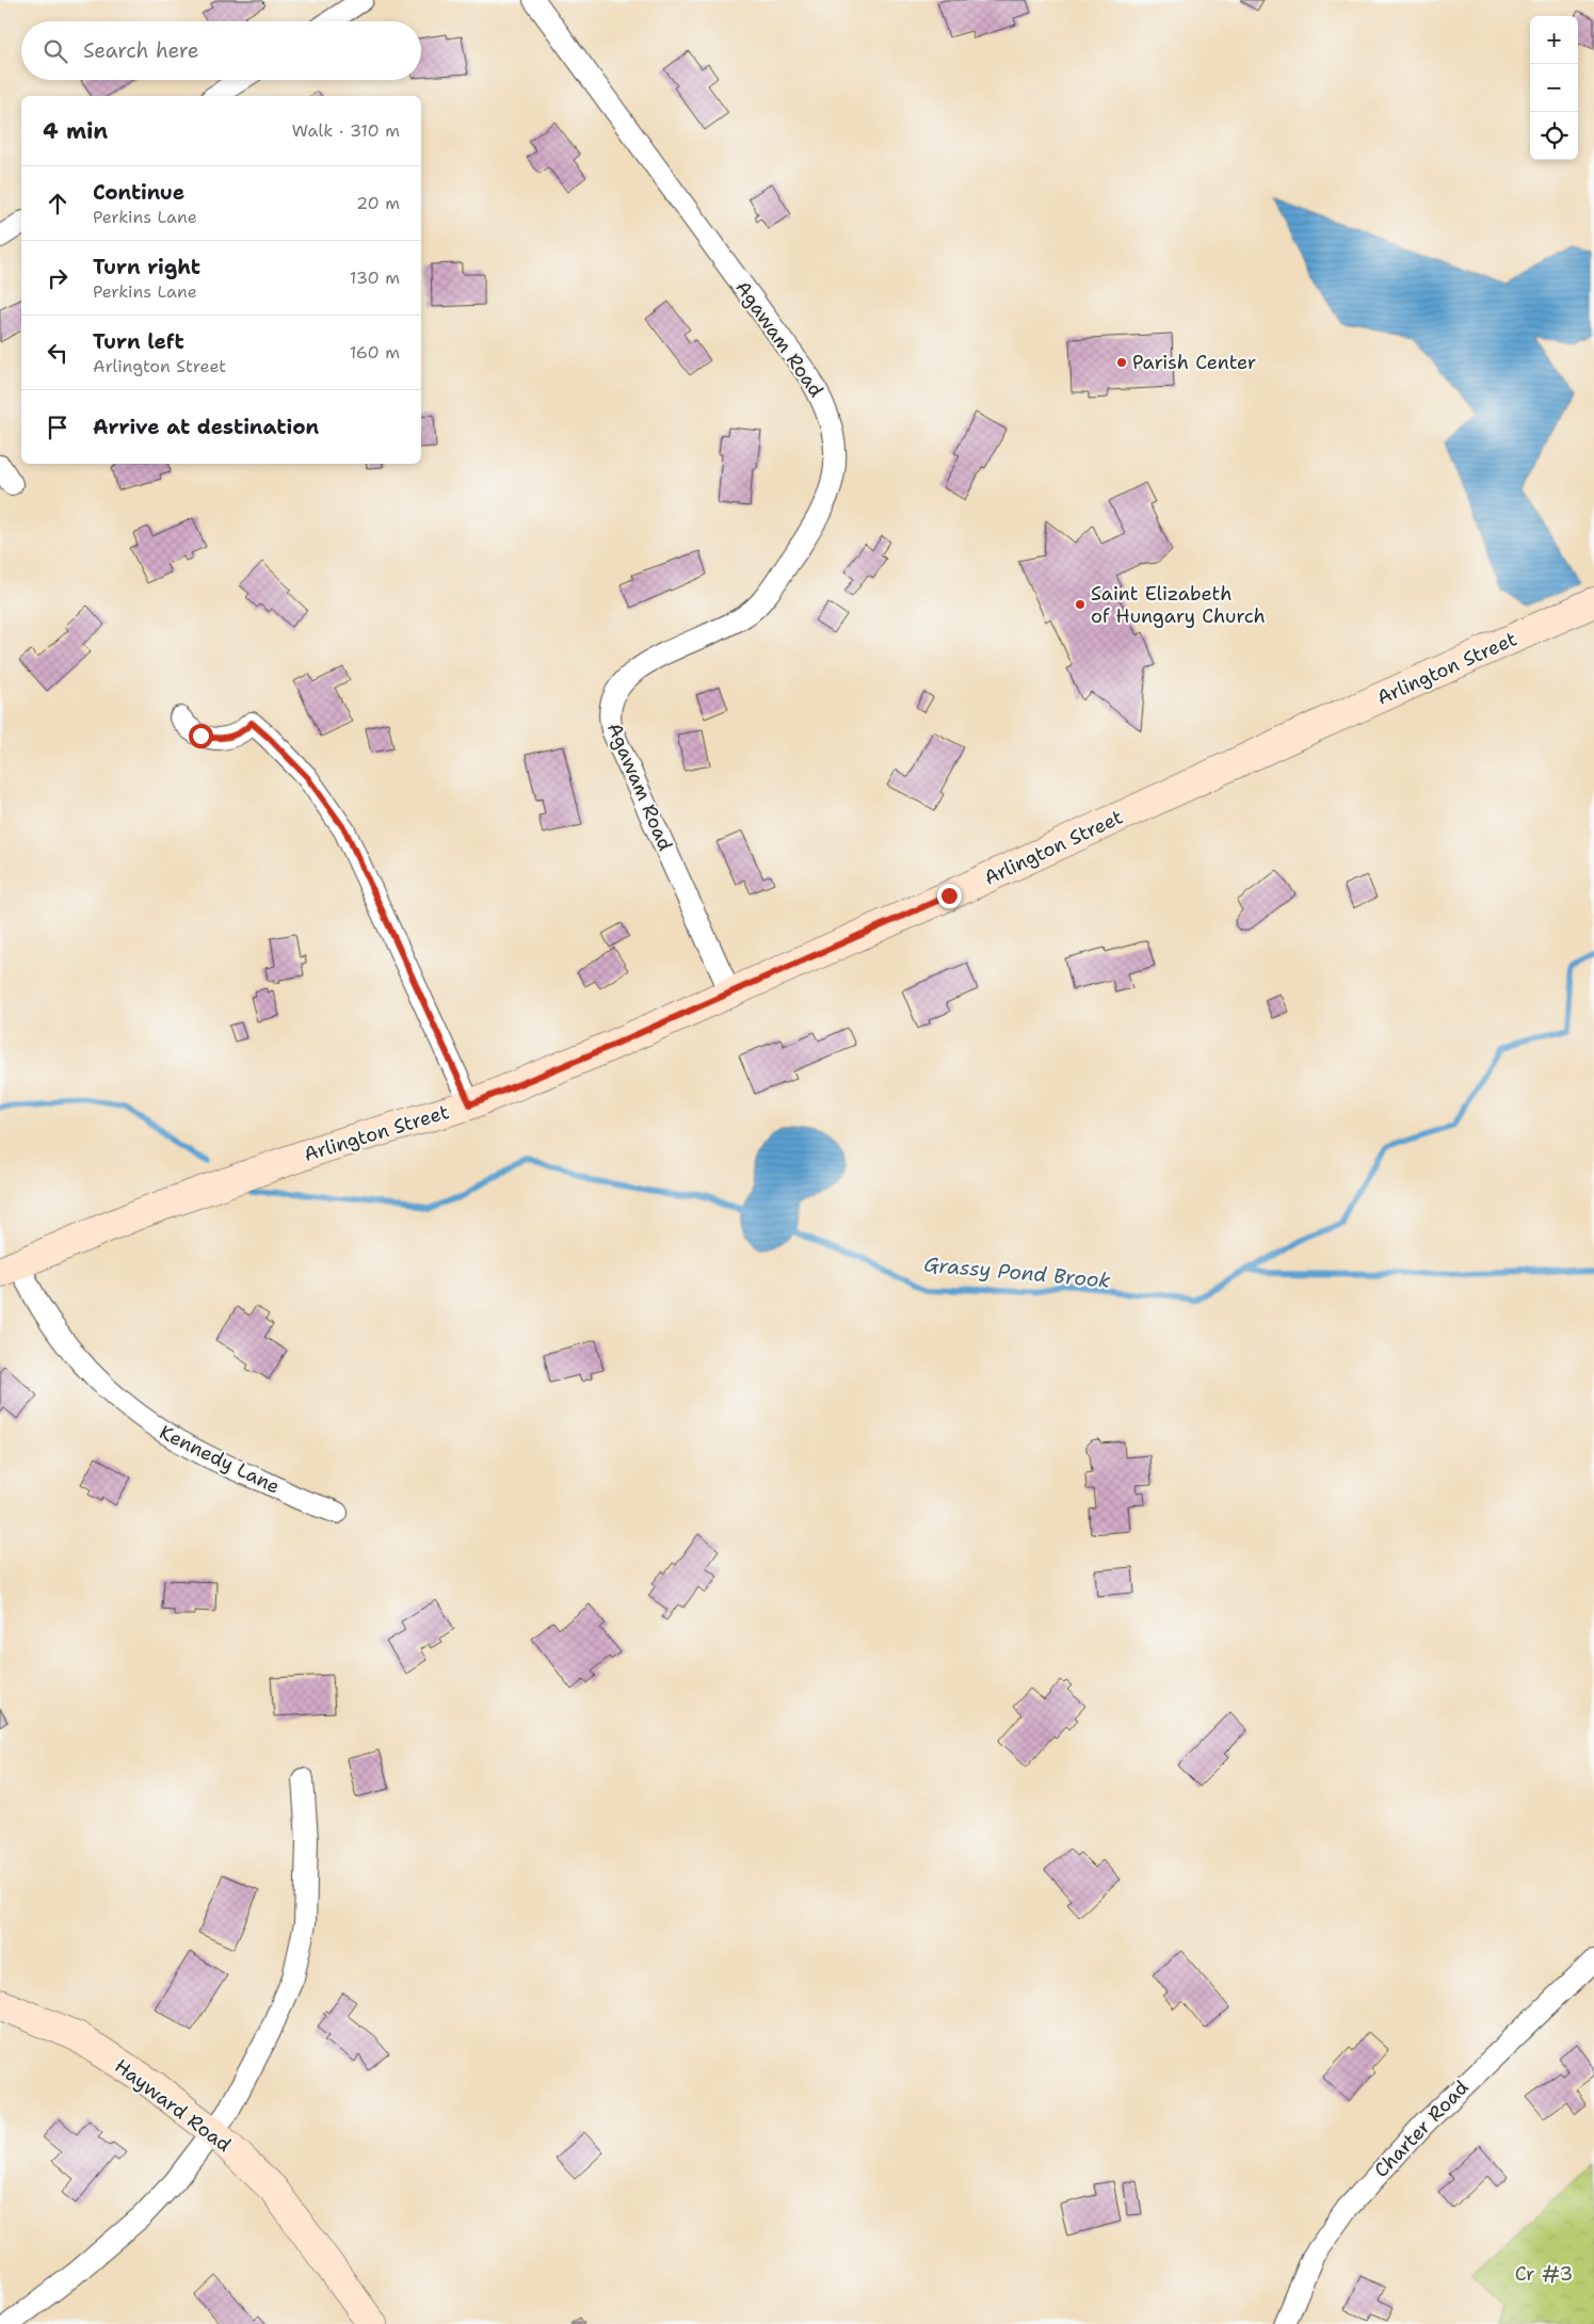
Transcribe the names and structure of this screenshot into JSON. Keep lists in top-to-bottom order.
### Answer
{
  "streets": {
    "street": [
      "Agawam Road",
      "Arlington Street",
      "Kennedy Lane",
      "Hayward Road",
      "Charter Road"
    ]
  },
  "crossings": [
    ["Agawam Road", "Arlington Street"],
    ["Arlington Street", "Kennedy Lane"]
  ],
  "water": ["Grassy Pond Brook"],
  "parks": ["Cr #3"],
  "places": ["Parish Center", "Saint Elizabeth of Hungary Church"],
  "page": {
    "map_buttons": ["+", "−"],
    "search": "Search here",
    "heading": ["4 min", "Walk · 310 m"],
    "list": [
      ["Continue", "Perkins Lane", "20 m"],
      ["Turn right", "Perkins Lane", "130 m"],
      ["Turn left", "Arlington Street", "160 m"],
      "Arrive at destination"
    ]
  }
}
